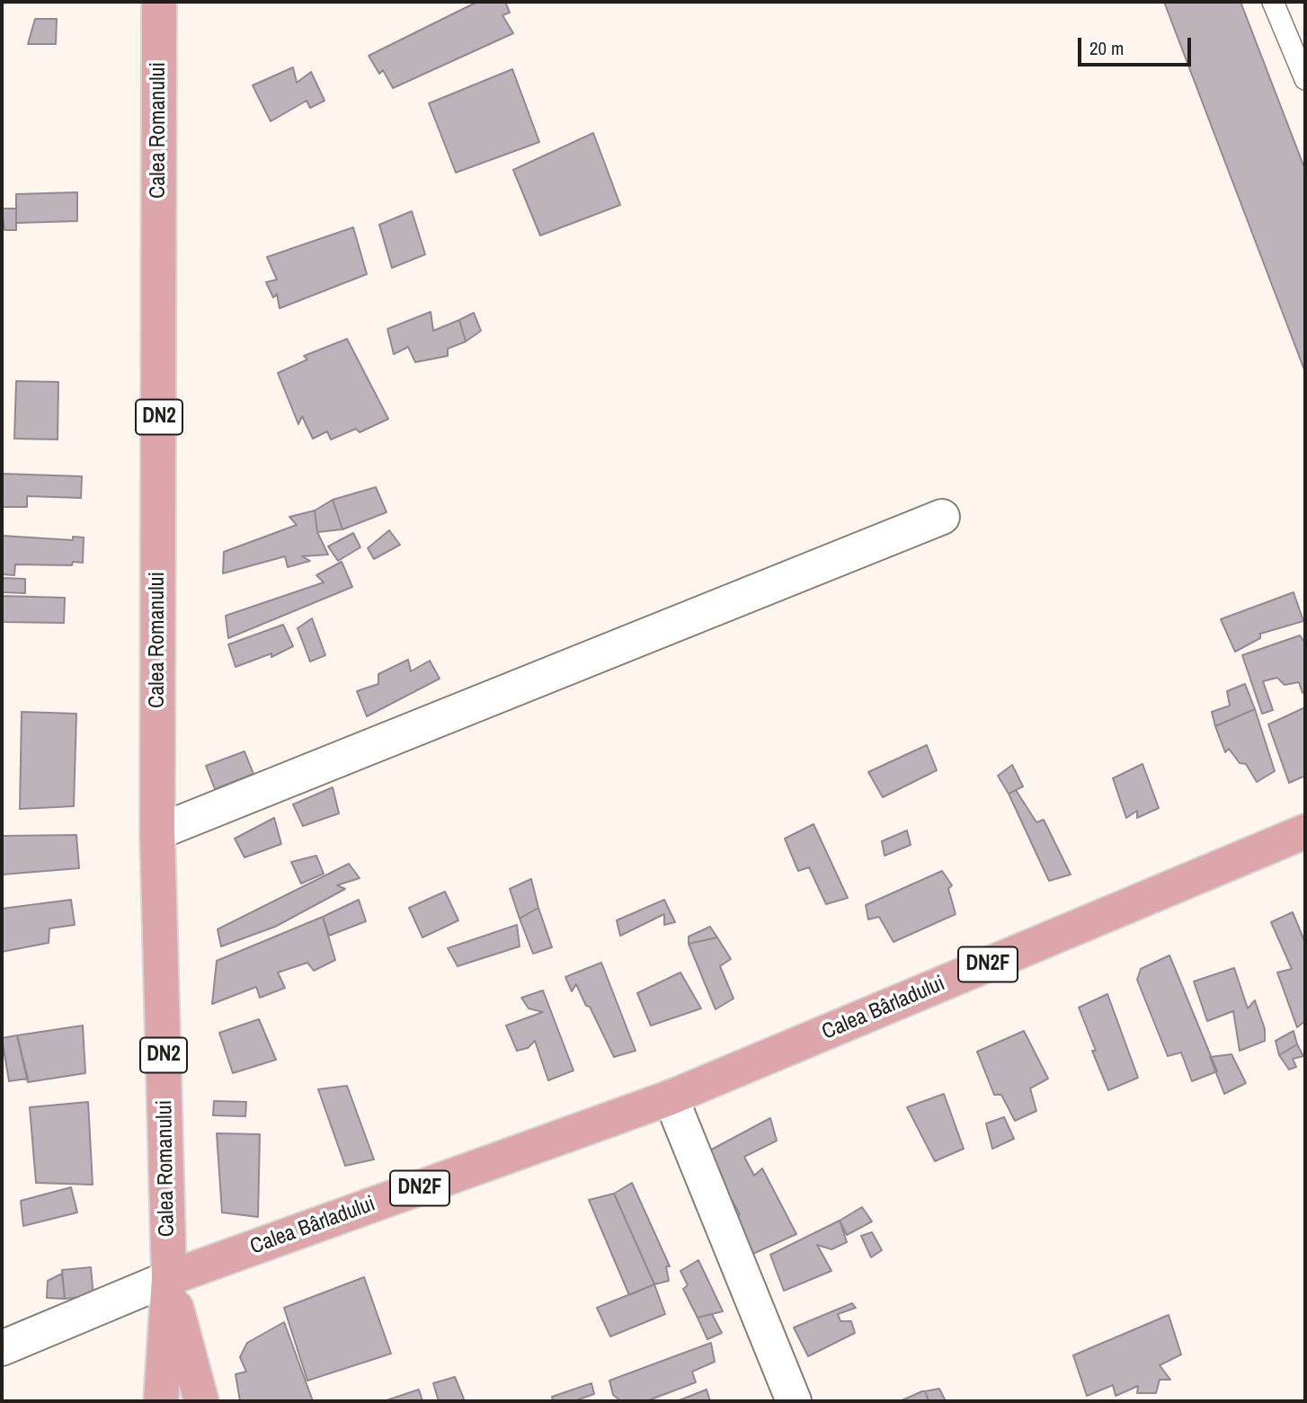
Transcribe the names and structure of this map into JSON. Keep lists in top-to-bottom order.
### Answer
{
  "streets": {
    "main road": [
      "Calea Romanului",
      "DN2",
      "DN2F",
      "Calea Bârladului"
    ]
  },
  "crossings": [
    ["Calea Romanului", "Calea Bârladului"]
  ],
  "scale_bar": "20 m"
}
